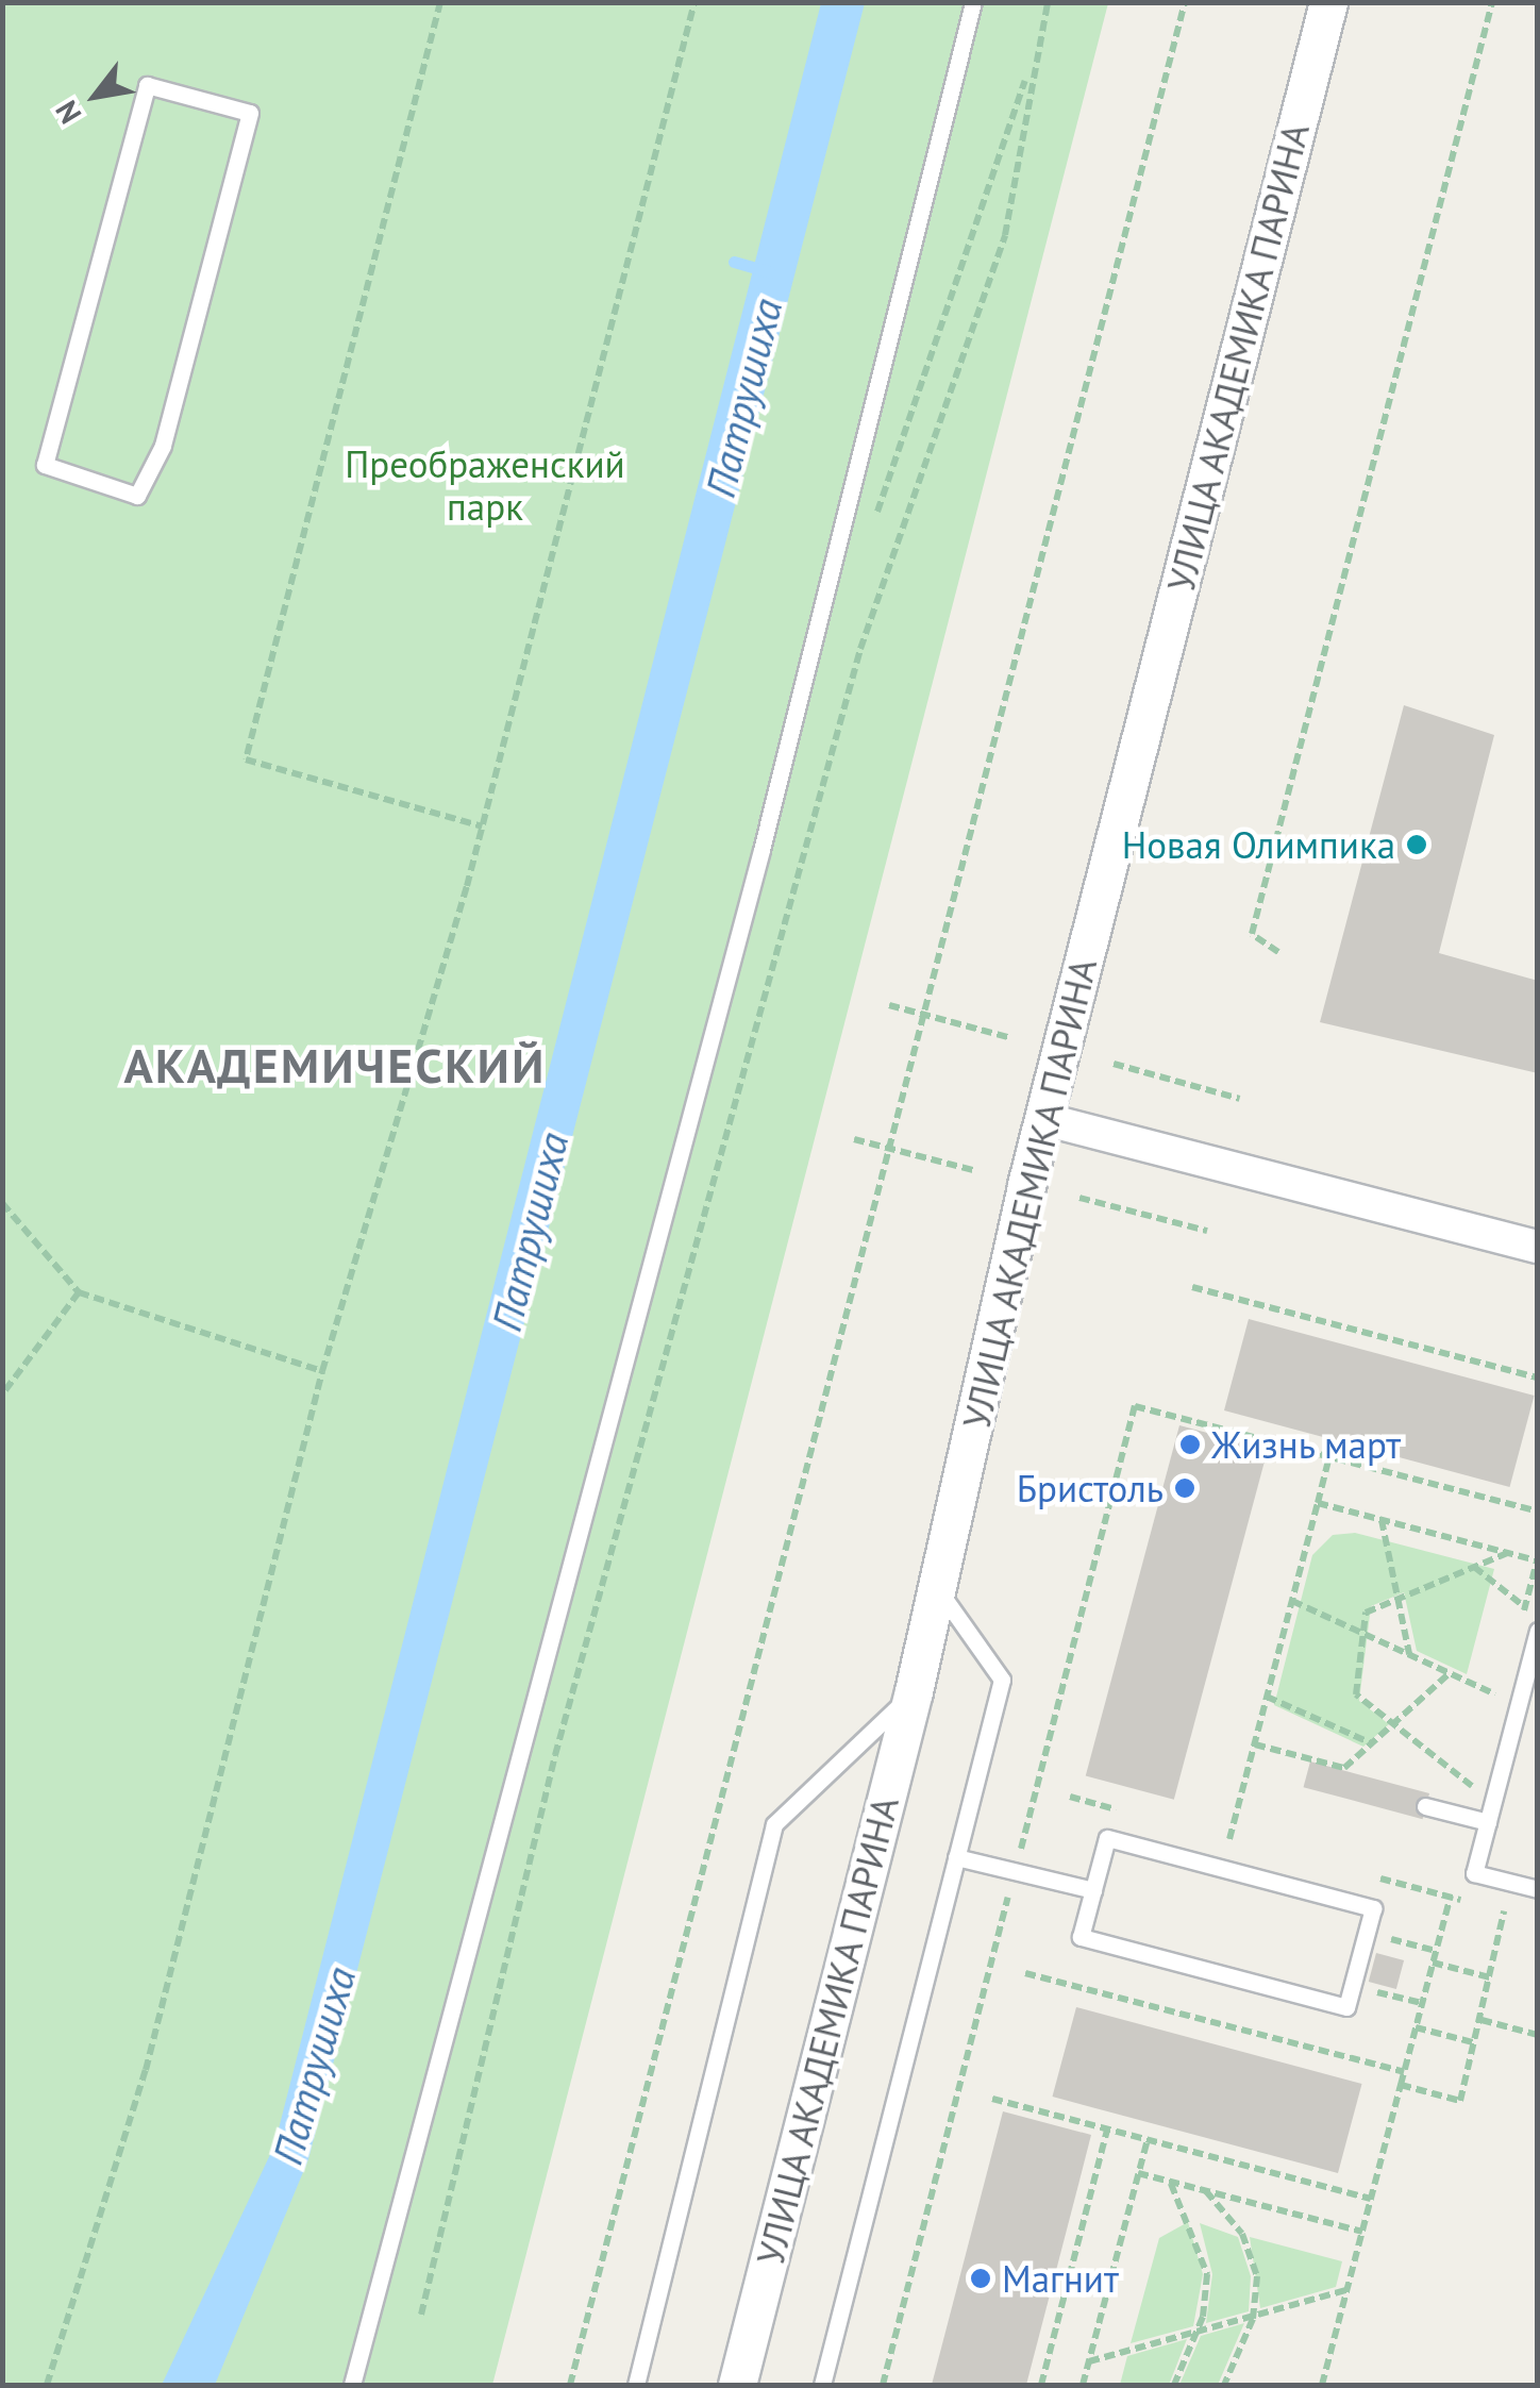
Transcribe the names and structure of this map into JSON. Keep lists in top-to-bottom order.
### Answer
{
  "streets": {
    "street": ["УЛИЦА АКАДЕМИКА ПАРИНА"]
  },
  "districts": ["АКАДЕМИЧЕСКИЙ"],
  "water": ["Патрушиха"],
  "parks": ["Преображенский парк"],
  "places": [
    "Новая Олимпика",
    "Жизнь март",
    "Бристоль",
    "Магнит"
  ],
  "north": "bottom left"
}
